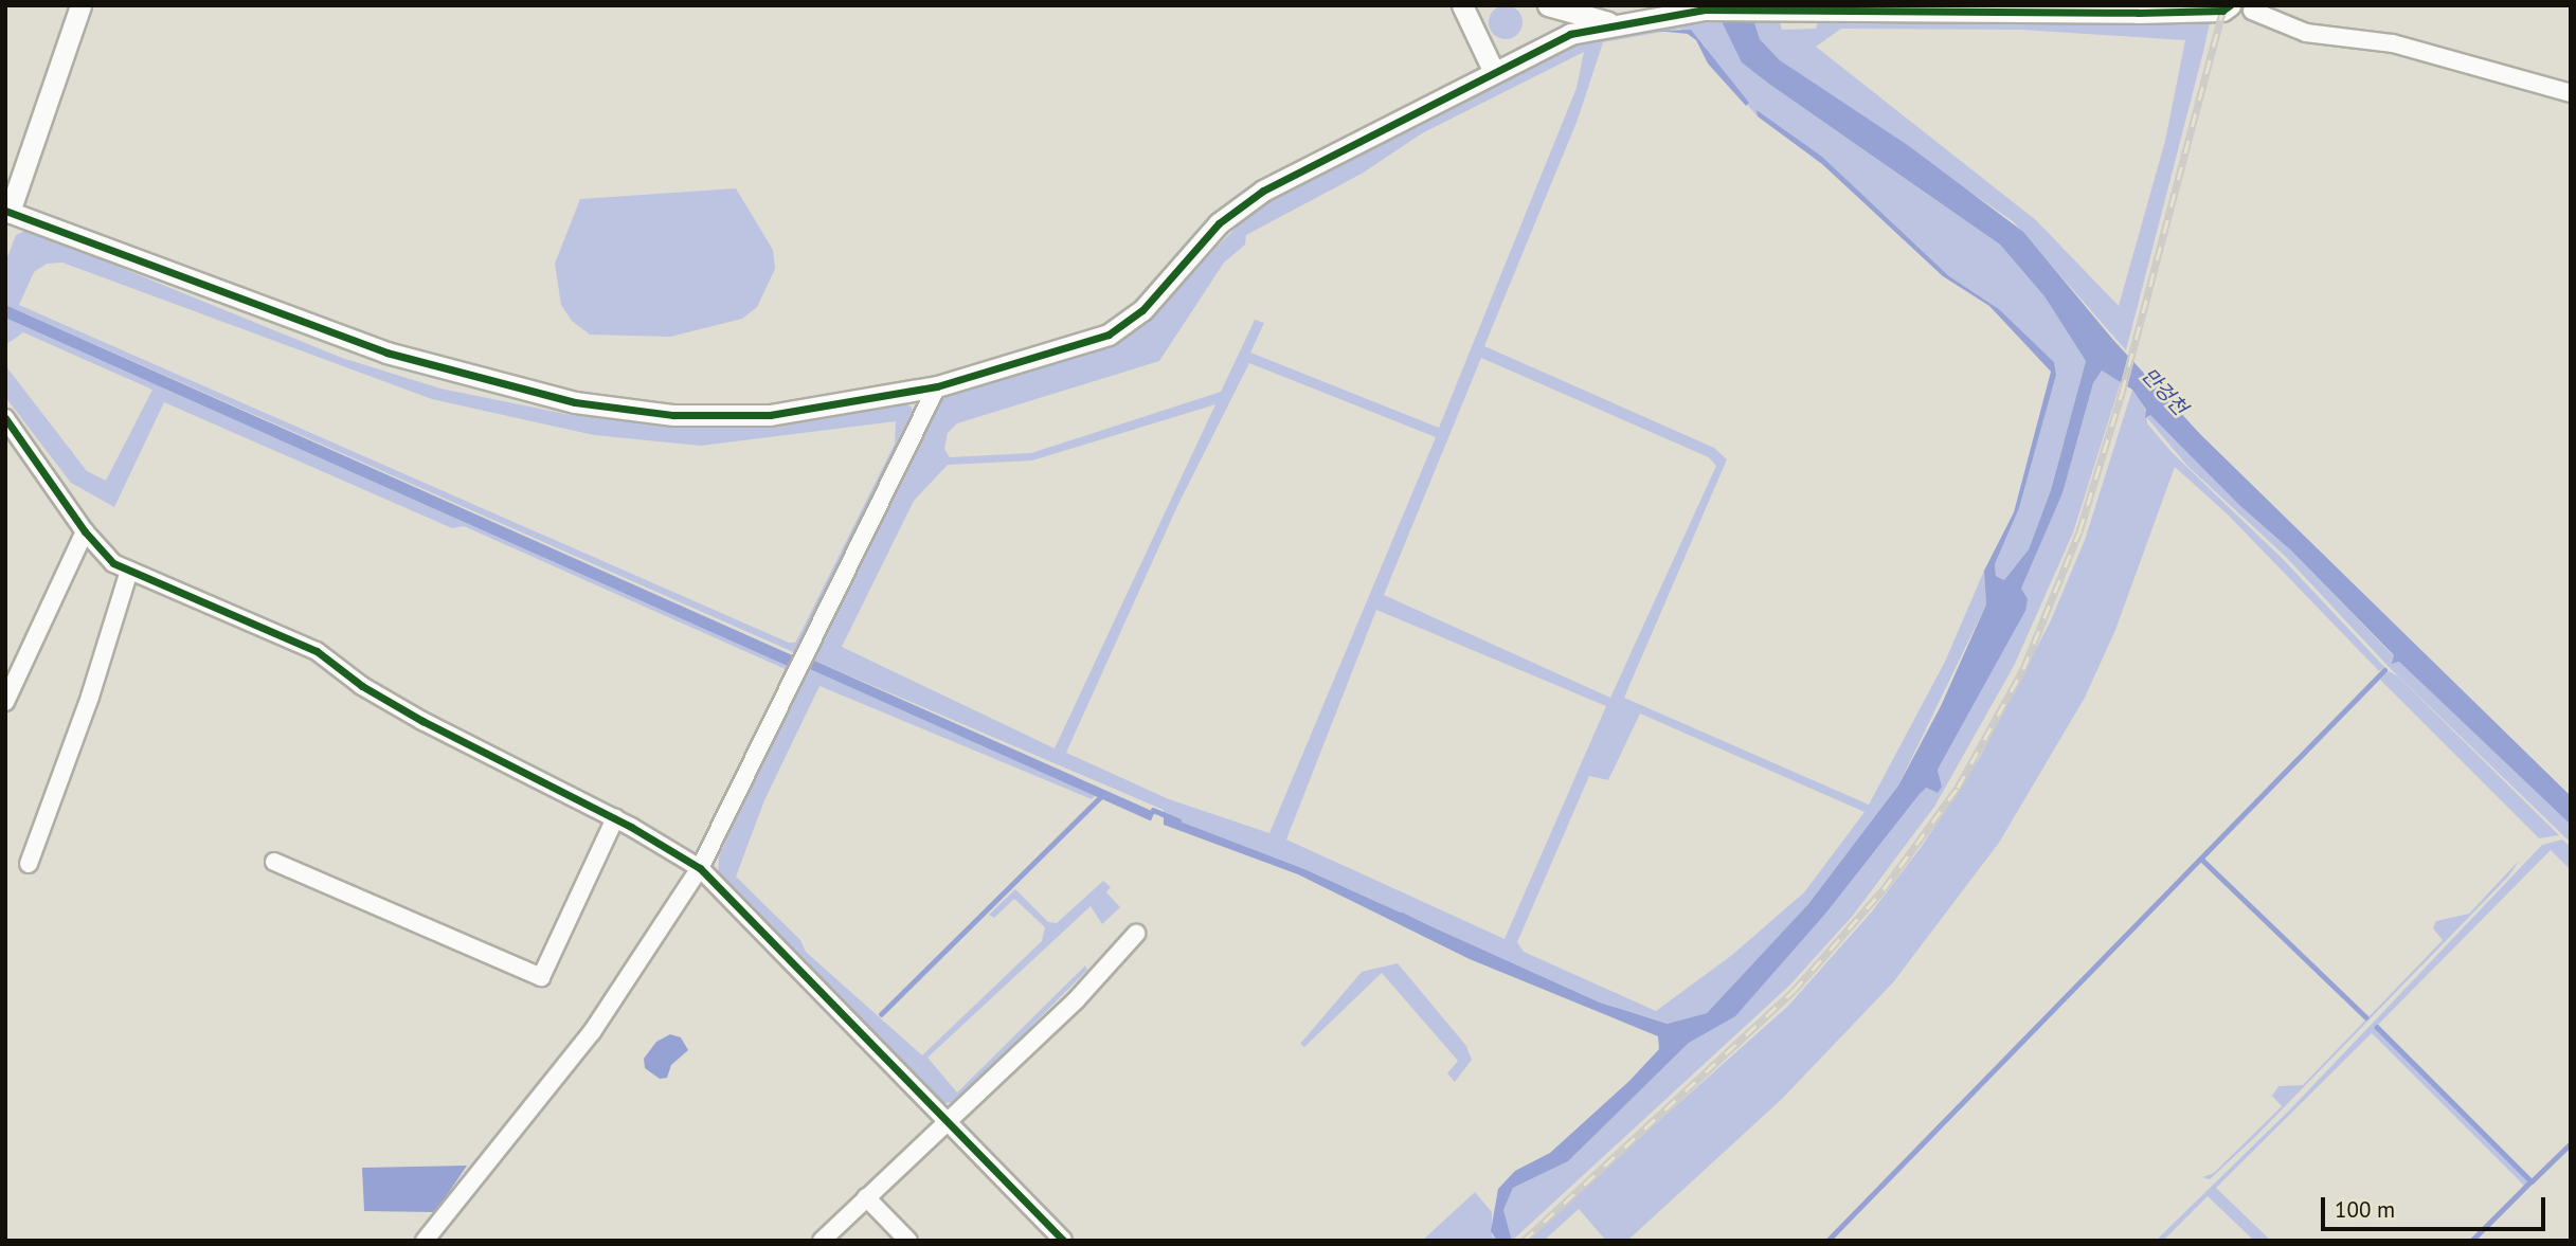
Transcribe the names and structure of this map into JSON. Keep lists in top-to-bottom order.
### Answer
{
  "water": ["만겅천"],
  "scale_bar": "100 m"
}
